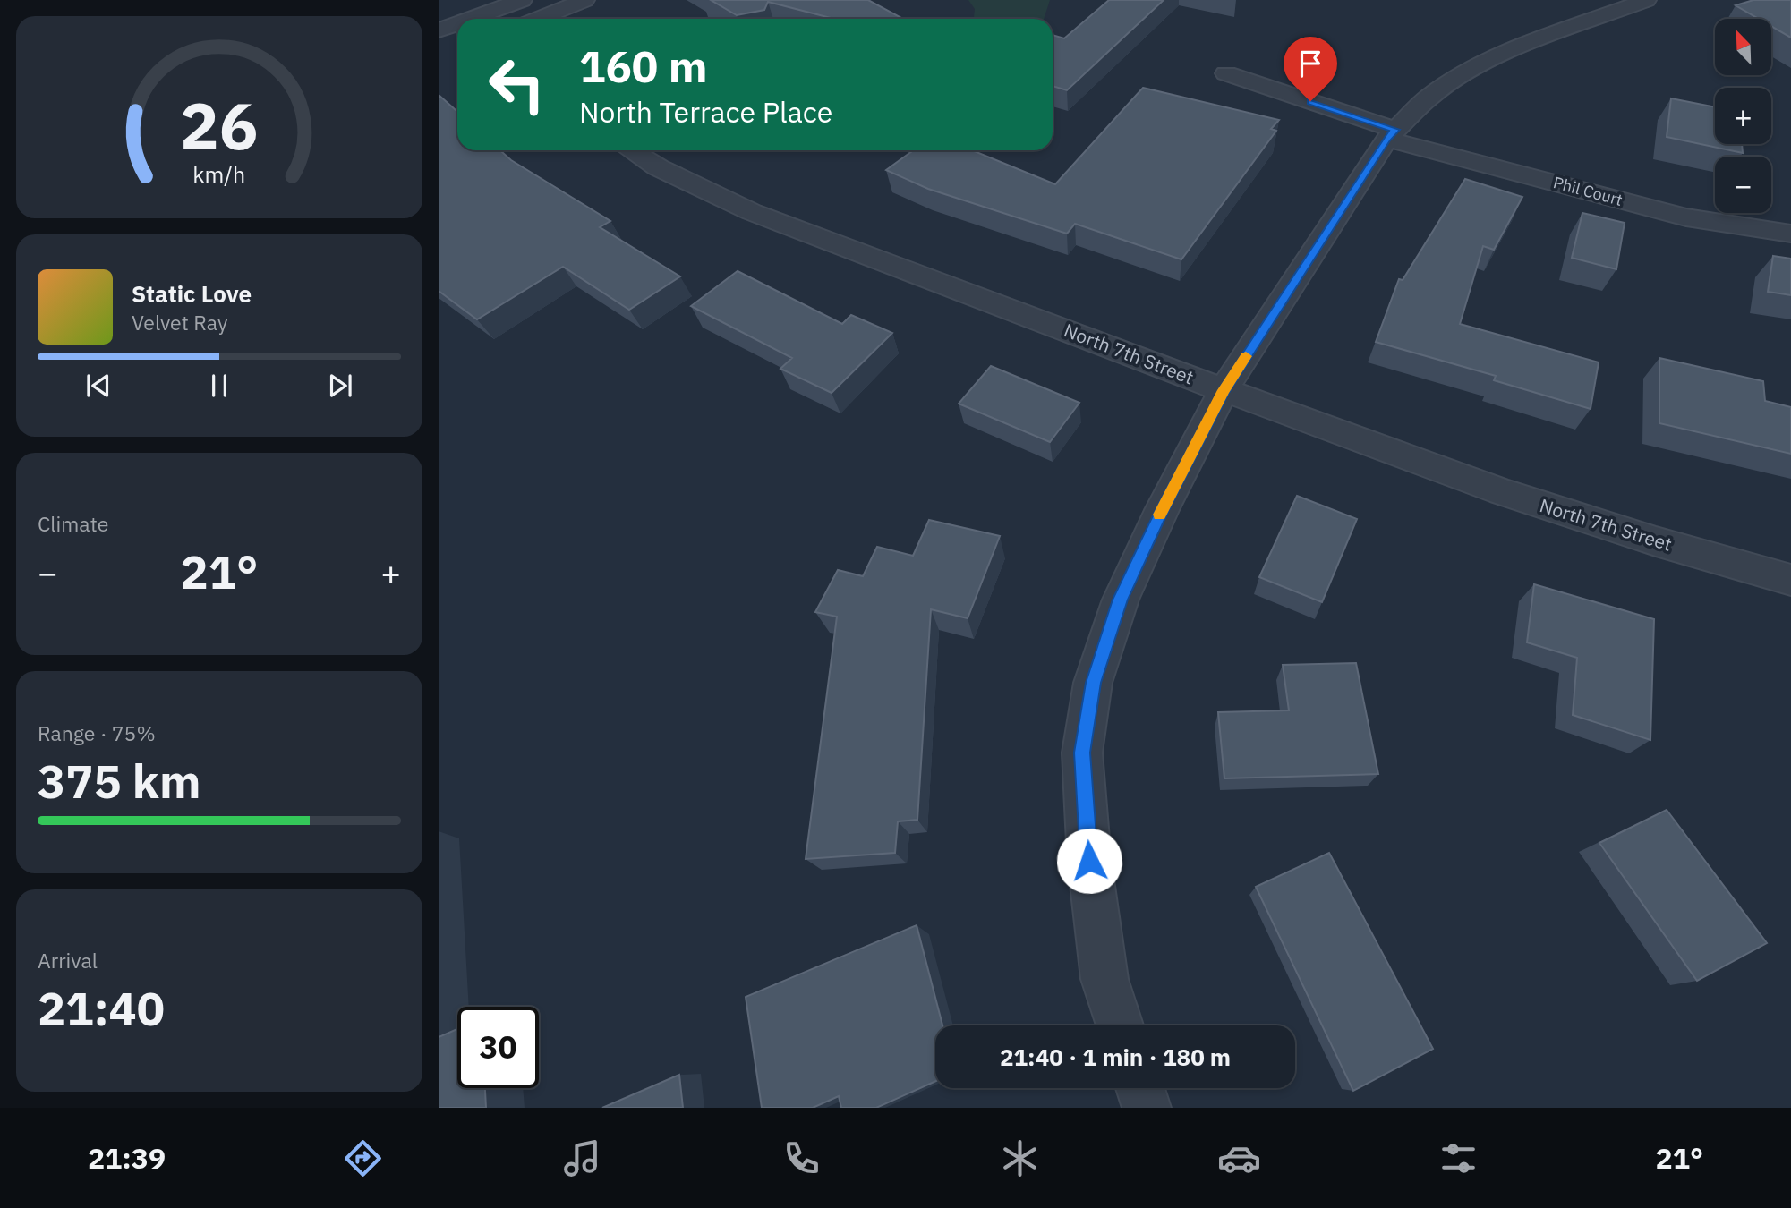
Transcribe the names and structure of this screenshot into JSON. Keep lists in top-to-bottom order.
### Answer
{
  "streets": {
    "street": ["Phil Court", "North 7th Street"]
  },
  "north": "top left",
  "page": {
    "map_buttons": ["+", "−"],
    "turn": ["160 m", "North Terrace Place"],
    "song": ["Static Love", "Velvet Ray"],
    "tile": [
      "Climate",
      ["Range · 75%", "375 km"],
      ["Arrival", "21:40"]
    ],
    "heat": ["−", "21°", "+"],
    "limit": "30",
    "trip": "21:40 · 1 min · 180 m",
    "tabs": ["21:39", "21°"],
    "gauge": ["26", "km/h"]
  }
}
